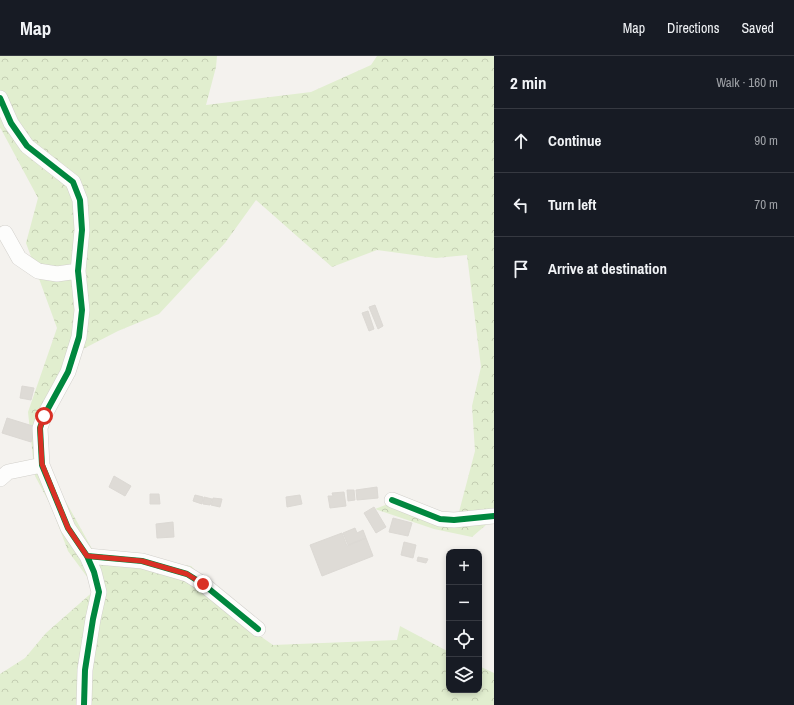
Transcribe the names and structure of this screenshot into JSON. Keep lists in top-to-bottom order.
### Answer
{
  "page": {
    "header": "Map",
    "nav": ["Map", "Directions", "Saved"],
    "heading": ["2 min", "Walk · 160 m"],
    "list": [
      ["Continue", "90 m"],
      ["Turn left", "70 m"],
      "Arrive at destination"
    ],
    "map_buttons": ["+", "−"]
  }
}
